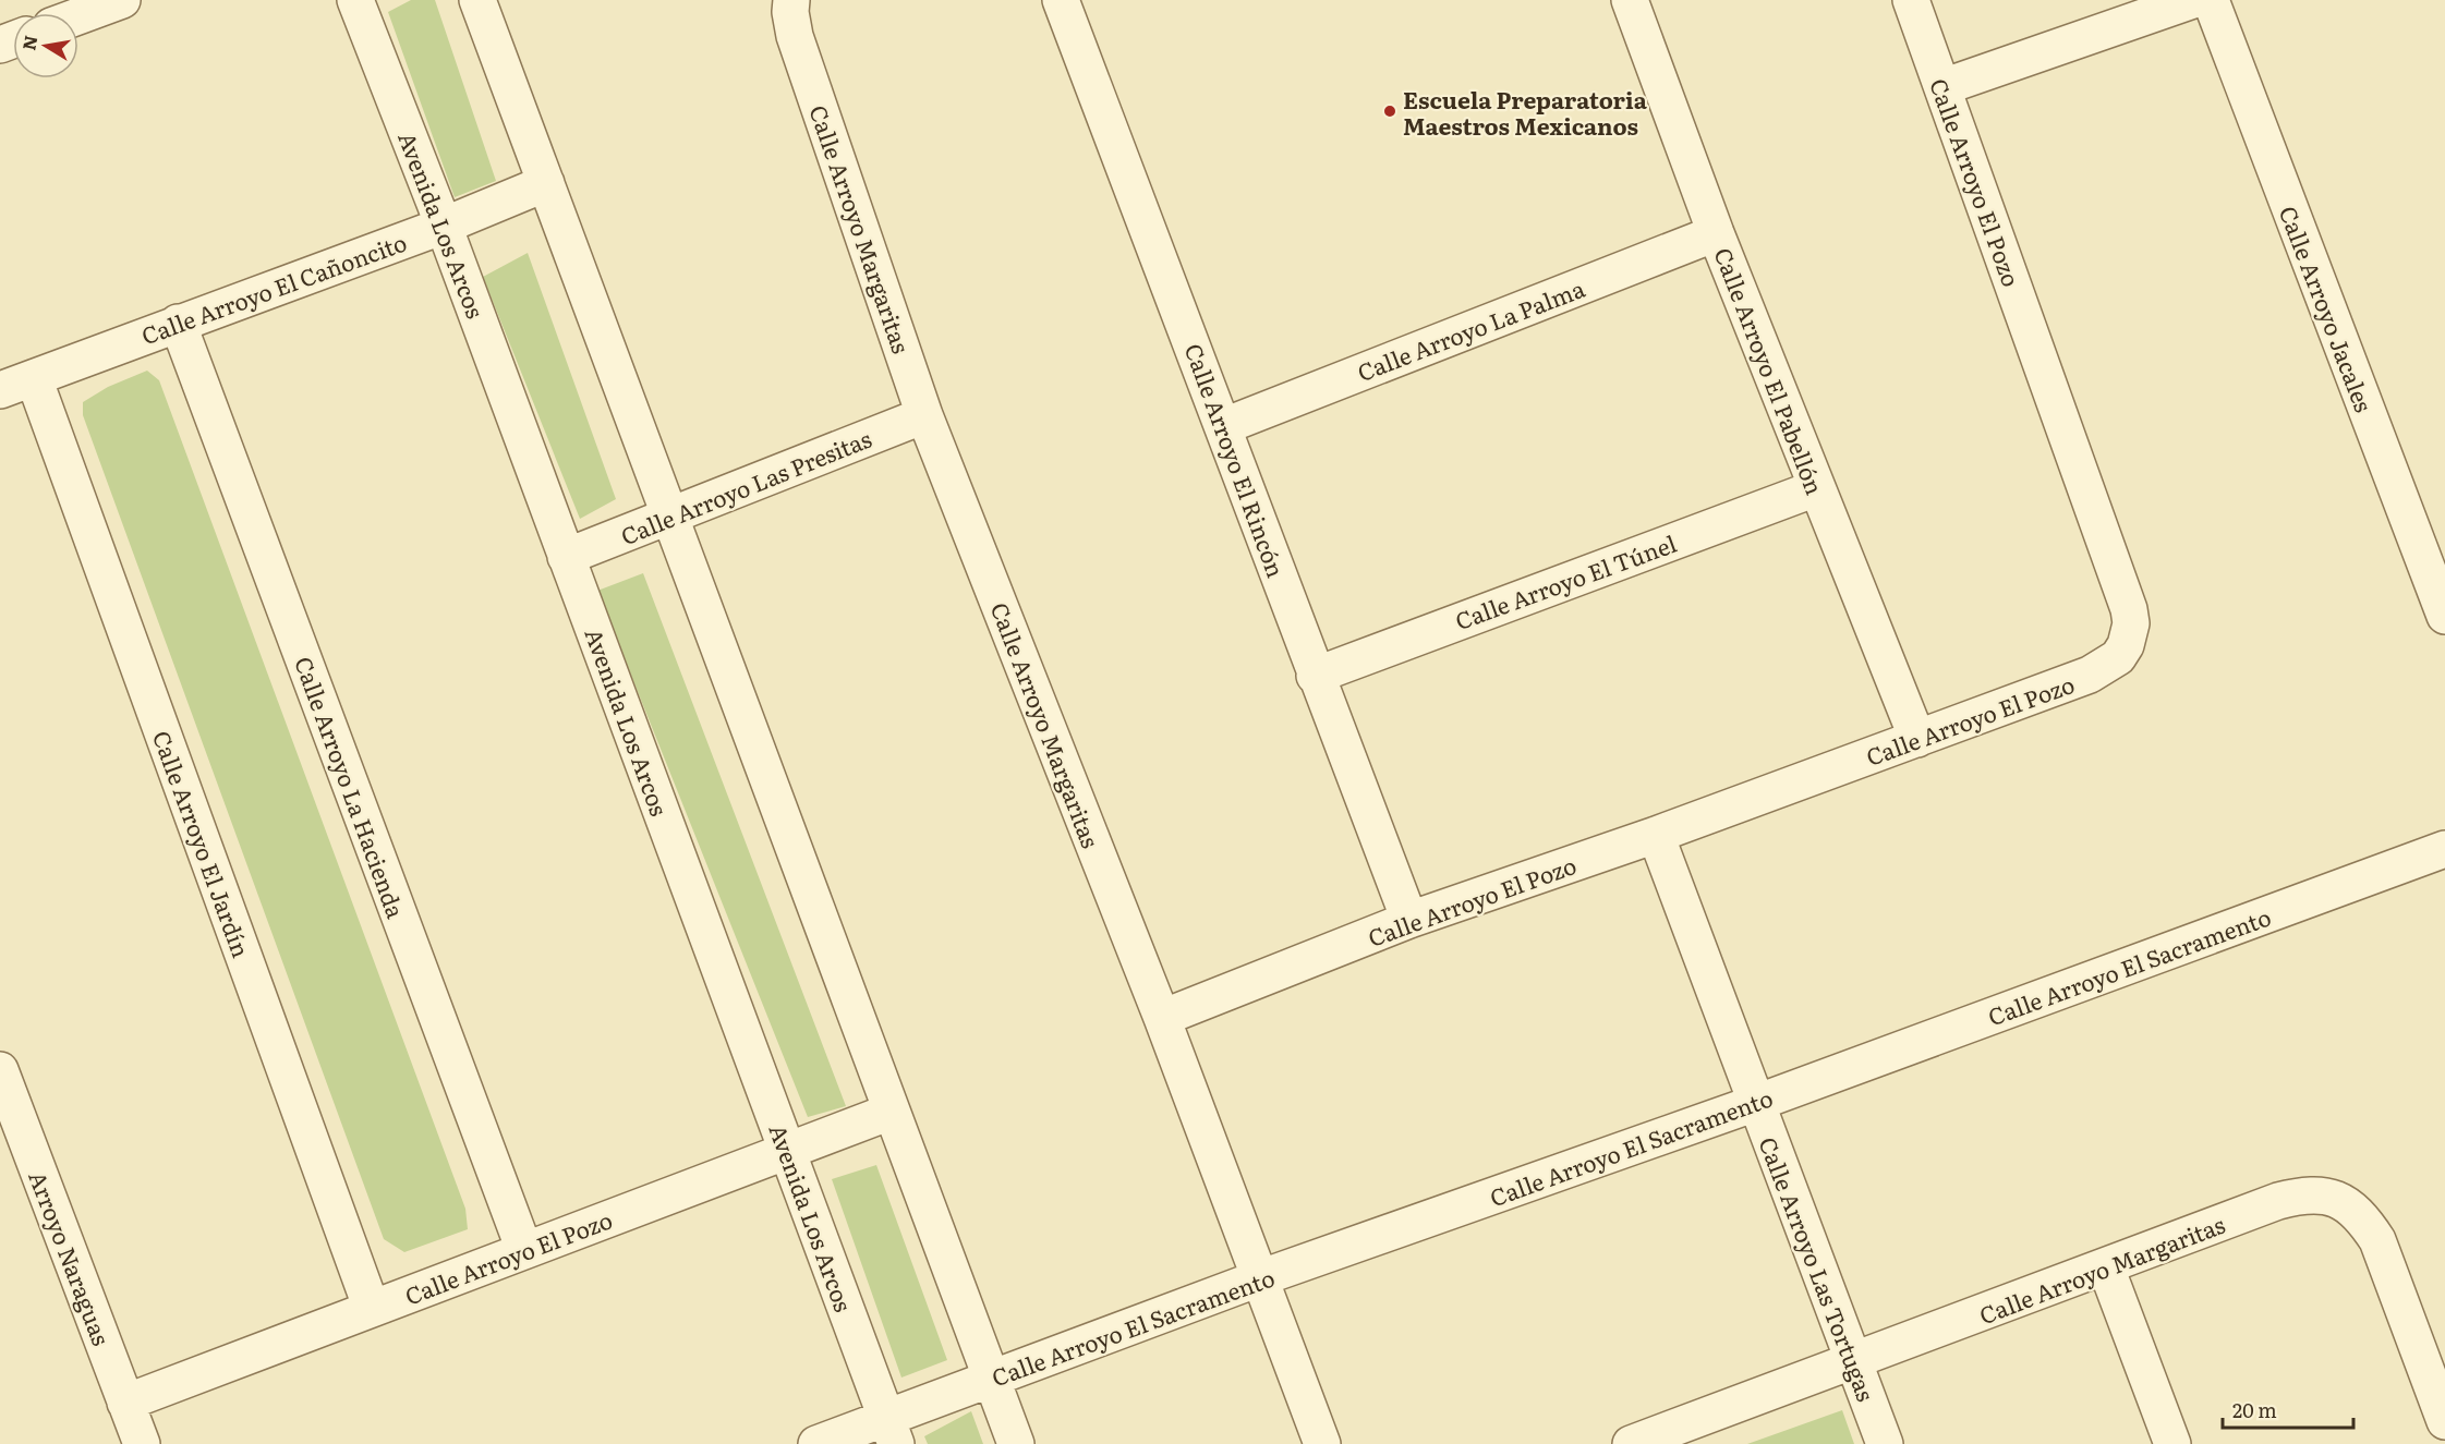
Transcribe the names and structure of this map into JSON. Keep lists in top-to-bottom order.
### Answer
{
  "streets": {
    "street": [
      "Calle Arroyo El Pozo",
      "Avenida Los Arcos",
      "Calle Arroyo Margaritas",
      "Calle Arroyo El Cañoncito",
      "Calle Arroyo Jacales",
      "Calle Arroyo La Palma",
      "Calle Arroyo El Pabellón",
      "Calle Arroyo El Rincón",
      "Calle Arroyo Las Presitas",
      "Calle Arroyo El Túnel",
      "Calle Arroyo La Hacienda",
      "Calle Arroyo El Jardín",
      "Calle Arroyo El Sacramento",
      "Arroyo Naraguas",
      "Calle Arroyo Las Tortugas"
    ]
  },
  "crossings": [
    ["Calle Arroyo El Pozo", "Avenida Los Arcos"],
    ["Calle Arroyo El Pozo", "Calle Arroyo Margaritas"],
    ["Calle Arroyo El Pozo", "Calle Arroyo El Pabellón"],
    ["Calle Arroyo El Pozo", "Calle Arroyo El Rincón"],
    ["Calle Arroyo El Pozo", "Calle Arroyo La Hacienda"],
    ["Calle Arroyo El Pozo", "Calle Arroyo El Jardín"],
    ["Calle Arroyo El Pozo", "Arroyo Naraguas"],
    ["Calle Arroyo El Pozo", "Calle Arroyo Las Tortugas"],
    ["Avenida Los Arcos", "Calle Arroyo El Cañoncito"],
    ["Avenida Los Arcos", "Calle Arroyo Las Presitas"],
    ["Avenida Los Arcos", "Calle Arroyo El Sacramento"],
    ["Calle Arroyo Margaritas", "Calle Arroyo Las Presitas"],
    ["Calle Arroyo Margaritas", "Calle Arroyo El Sacramento"],
    ["Calle Arroyo Margaritas", "Calle Arroyo Las Tortugas"],
    ["Calle Arroyo El Cañoncito", "Calle Arroyo La Hacienda"],
    ["Calle Arroyo El Cañoncito", "Calle Arroyo El Jardín"],
    ["Calle Arroyo La Palma", "Calle Arroyo El Pabellón"],
    ["Calle Arroyo La Palma", "Calle Arroyo El Rincón"],
    ["Calle Arroyo El Pabellón", "Calle Arroyo El Túnel"],
    ["Calle Arroyo El Rincón", "Calle Arroyo El Túnel"],
    ["Calle Arroyo El Sacramento", "Calle Arroyo Las Tortugas"]
  ],
  "places": ["Escuela Preparatoria Maestros Mexicanos"],
  "scale_bar": "20 m",
  "north": "left"
}
